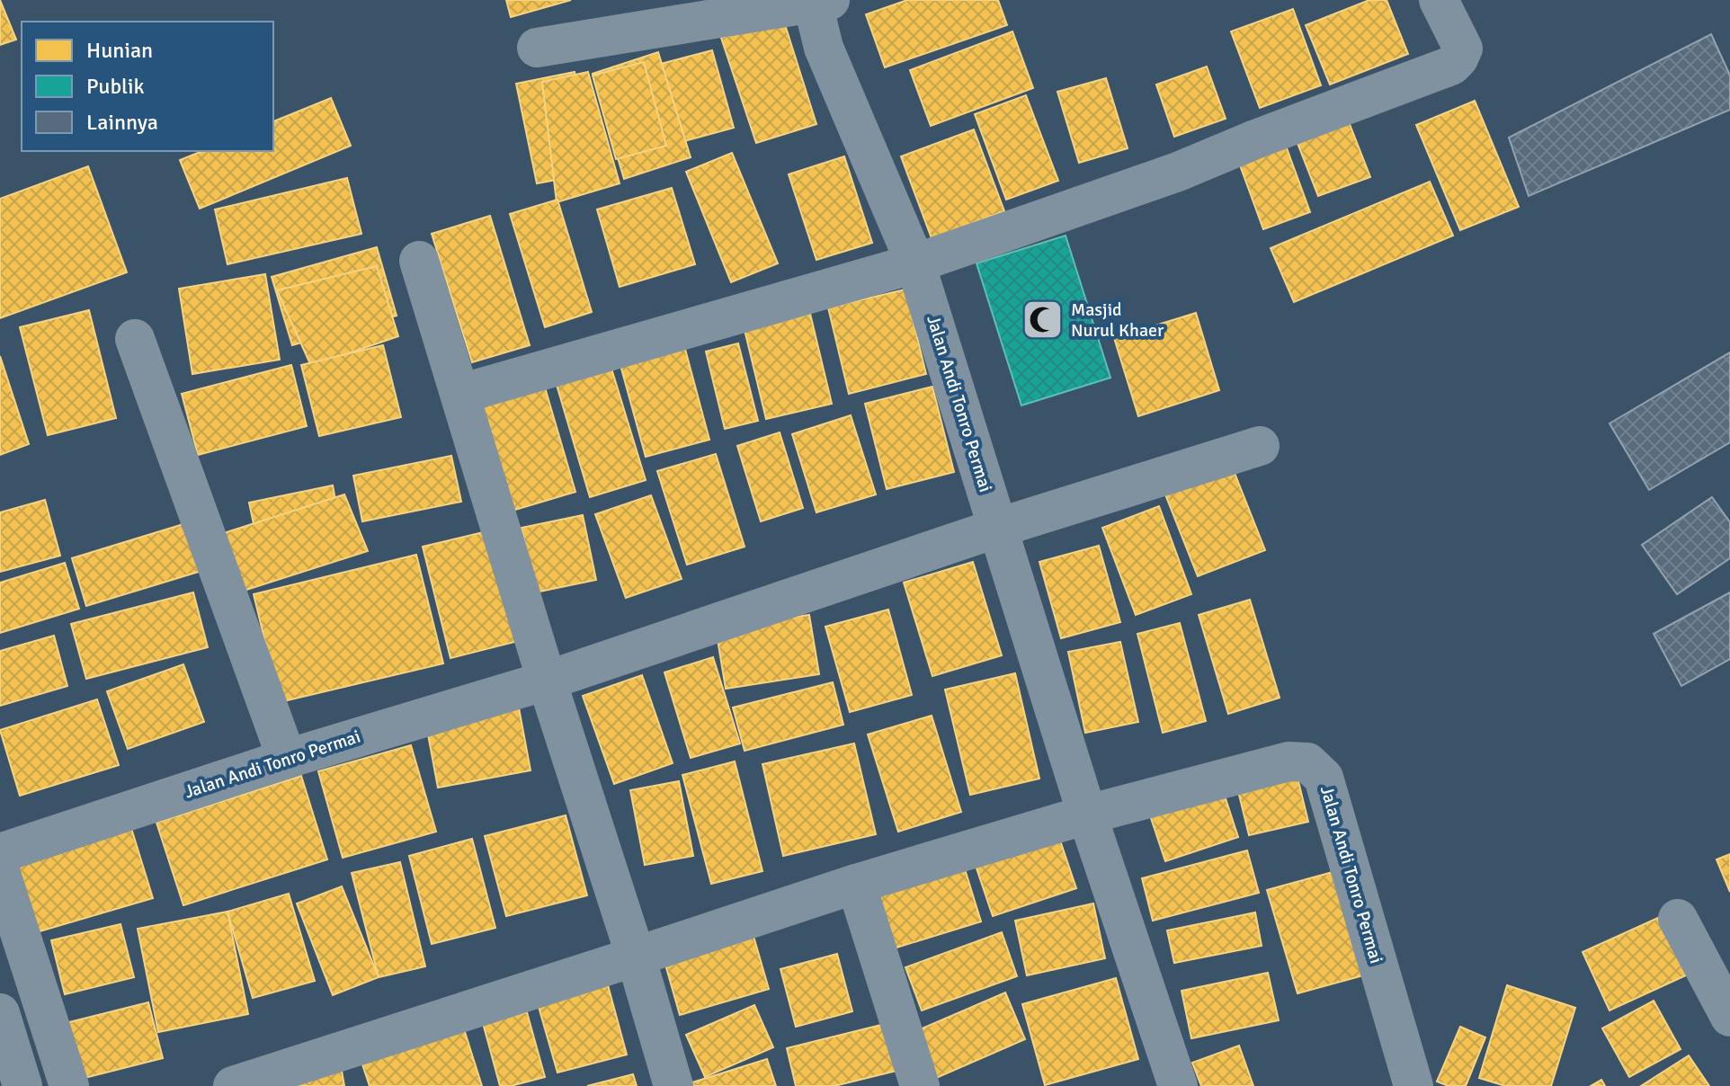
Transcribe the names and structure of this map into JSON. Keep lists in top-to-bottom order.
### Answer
{
  "streets": {
    "street": ["Jalan Andi Tonro Permai"]
  },
  "places": {
    "mosque": ["Masjid Nurul Khaer"]
  },
  "legend": ["Hunian", "Publik", "Lainnya"]
}
